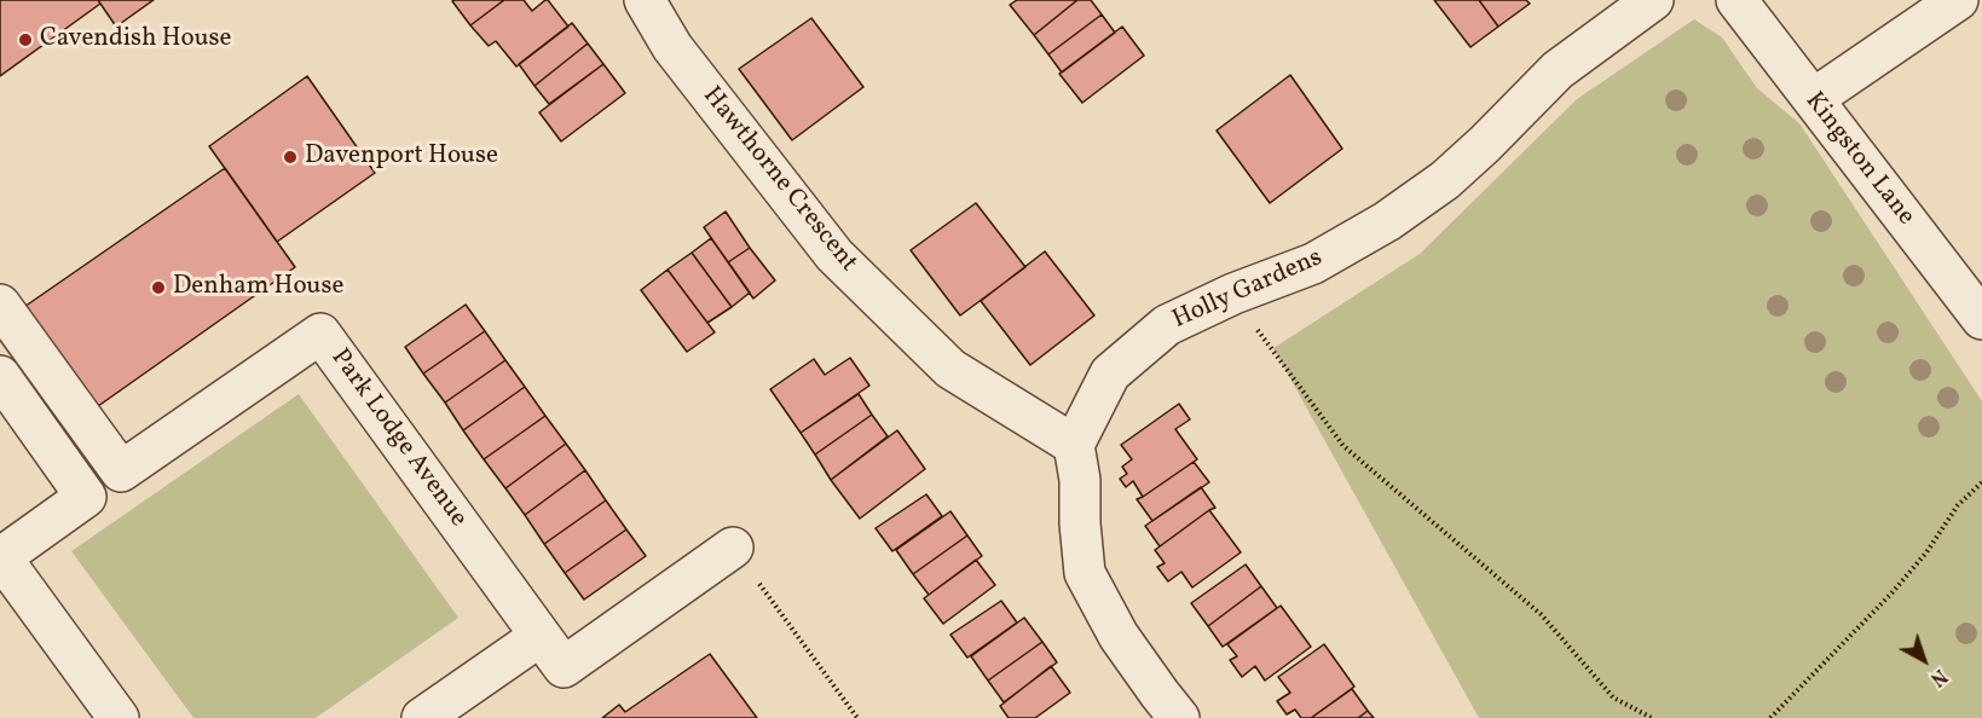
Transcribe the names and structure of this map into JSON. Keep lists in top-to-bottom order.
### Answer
{
  "streets": {
    "street": [
      "Kingston Lane",
      "Hawthorne Crescent",
      "Holly Gardens",
      "Park Lodge Avenue"
    ]
  },
  "crossings": [
    ["Hawthorne Crescent", "Holly Gardens"]
  ],
  "places": ["Cavendish House", "Davenport House", "Denham House"],
  "north": "bottom right"
}
